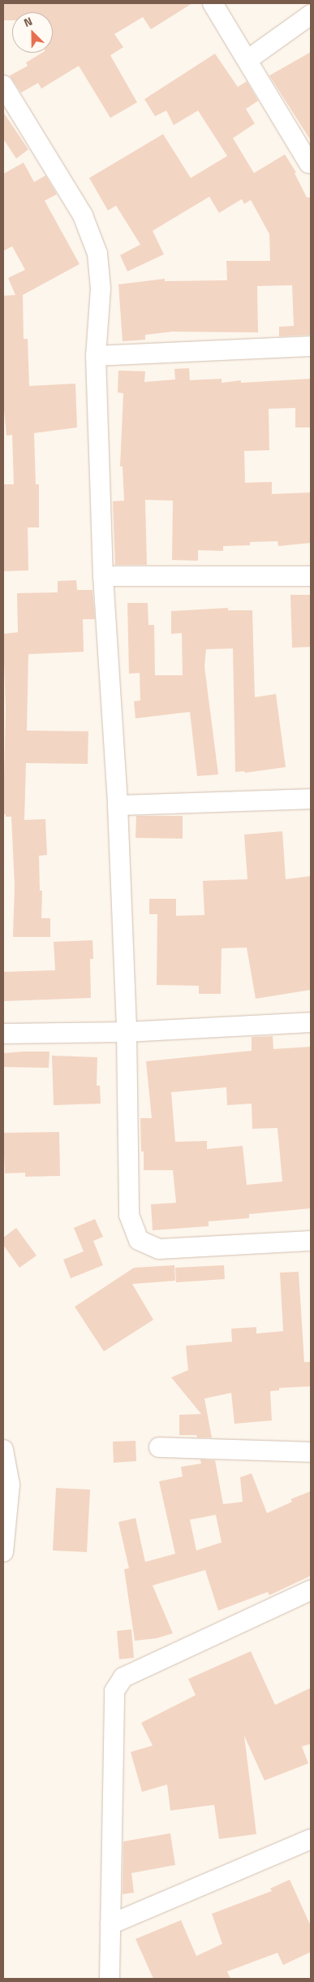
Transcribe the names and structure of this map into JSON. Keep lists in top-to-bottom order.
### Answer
{
  "north": "top left"
}
